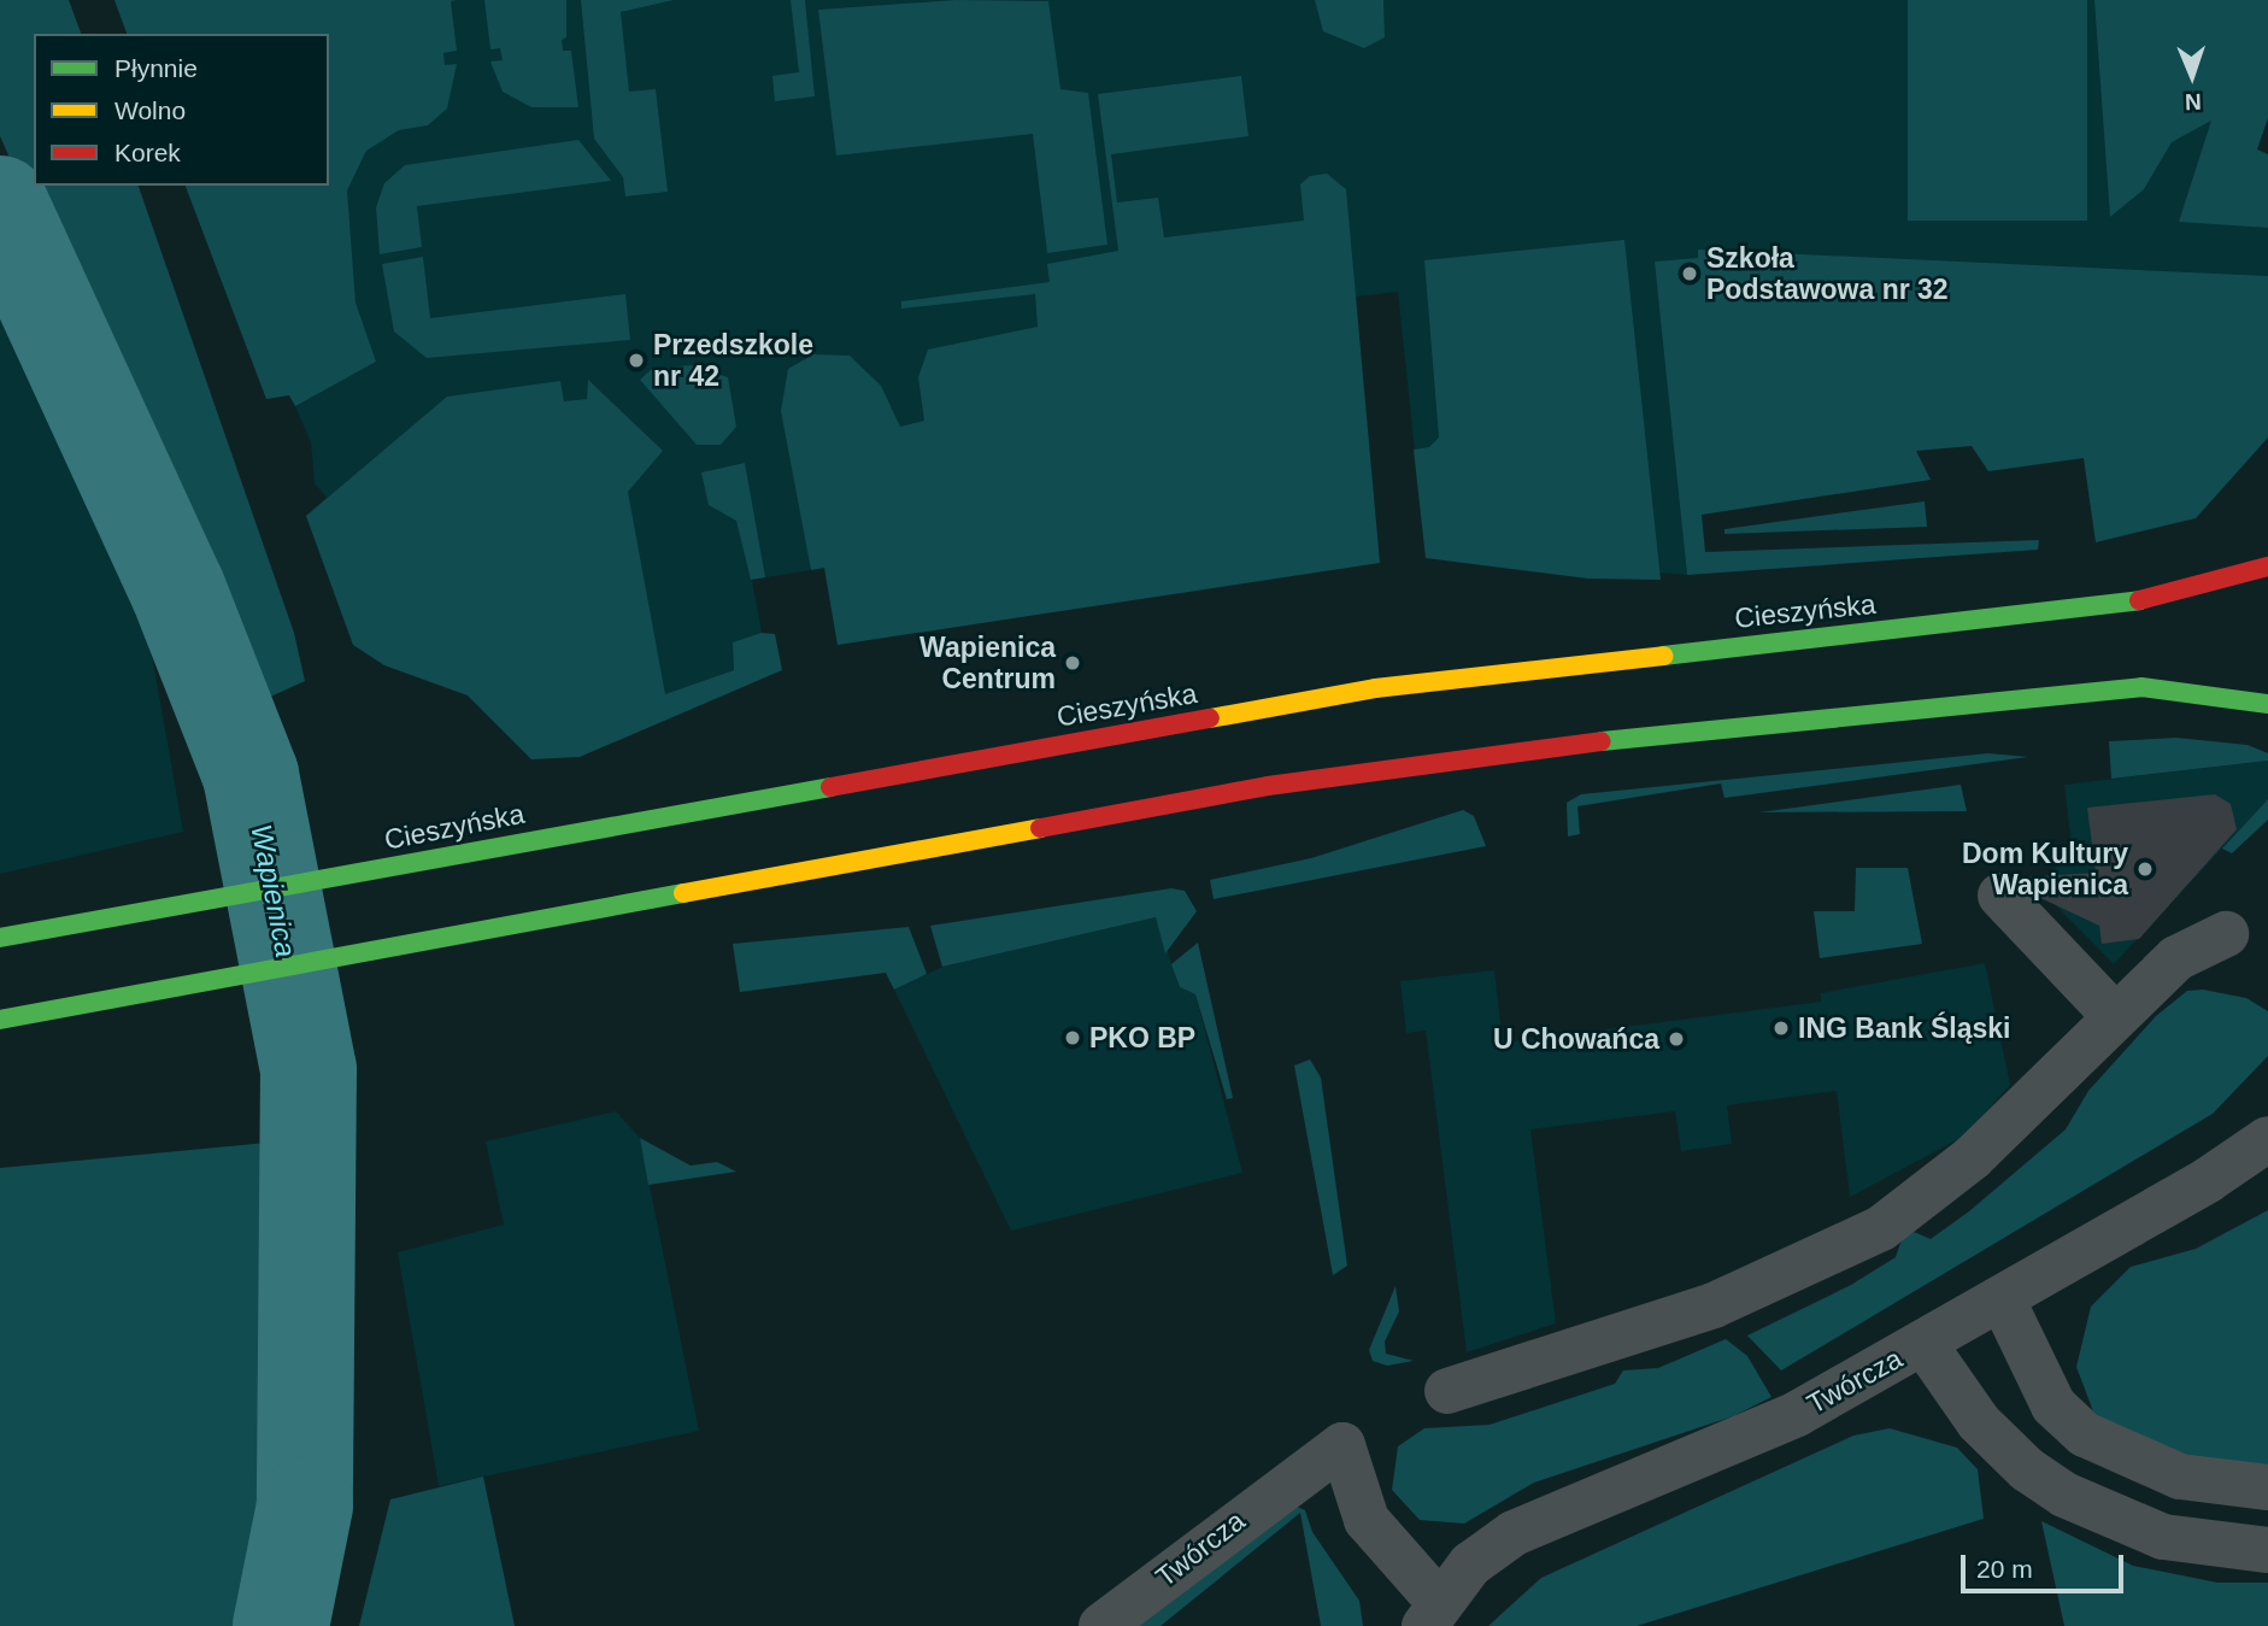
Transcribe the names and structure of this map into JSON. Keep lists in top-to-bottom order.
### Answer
{
  "streets": {
    "main road": ["Cieszyńska"],
    "street": ["Twórcza"]
  },
  "water": ["Wapienica"],
  "places": [
    "Szkoła Podstawowa nr 32",
    "Przedszkole nr 42",
    "Wapienica Centrum",
    "Dom Kultury Wapienica",
    "ING Bank Śląski",
    "PKO BP",
    "U Chowańca"
  ],
  "legend": ["Płynnie", "Wolno", "Korek"],
  "scale_bar": "20 m",
  "north": "bottom"
}
